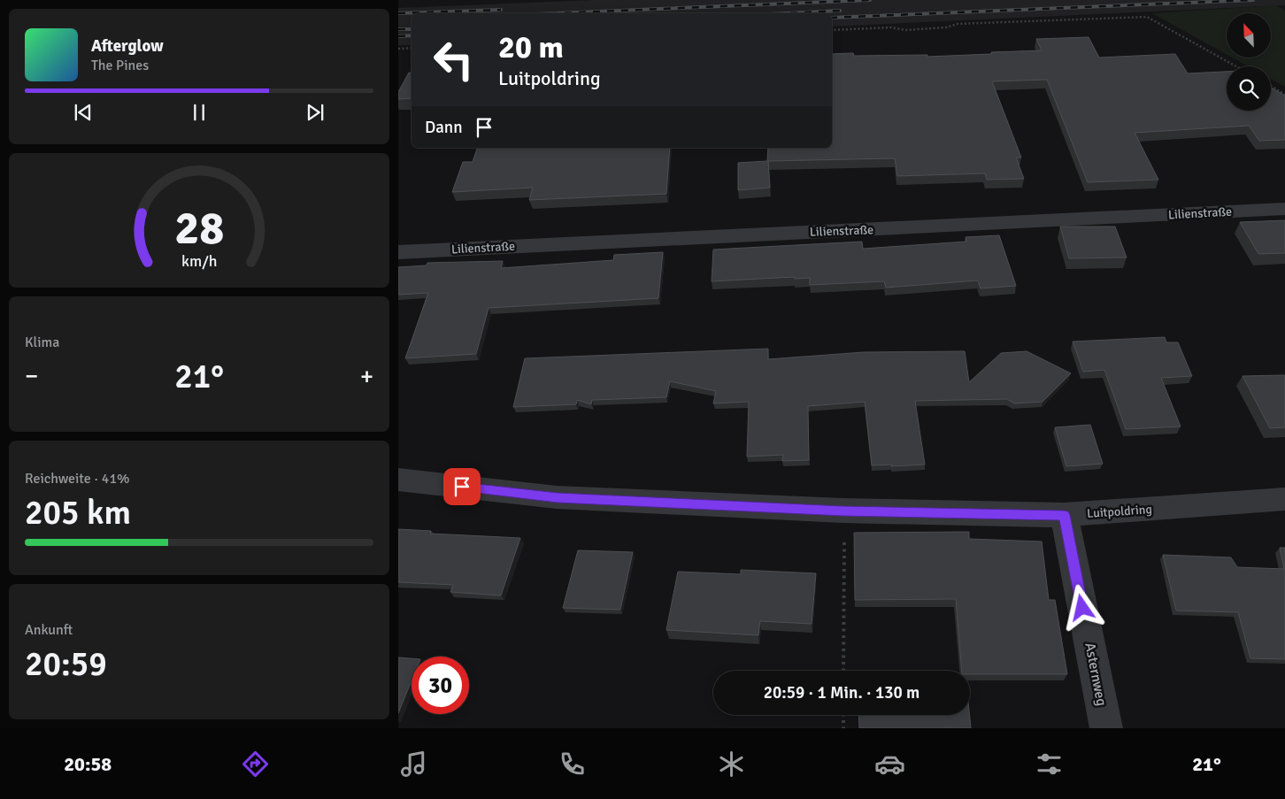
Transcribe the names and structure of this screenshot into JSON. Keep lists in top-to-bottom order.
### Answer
{
  "streets": {
    "street": ["Lilienstraße", "Luitpoldring", "Asternweg"]
  },
  "crossings": [
    ["Luitpoldring", "Asternweg"]
  ],
  "north": "top left",
  "page": {
    "turn": ["20 m", "Luitpoldring"],
    "song": ["Afterglow", "The Pines"],
    "then": "Dann",
    "tile": [
      "Klima",
      ["Reichweite · 41%", "205 km"],
      ["Ankunft", "20:59"]
    ],
    "heat": ["−", "21°", "+"],
    "limit": "30",
    "trip": "20:59 · 1 Min. · 130 m",
    "tabs": ["20:58", "21°"],
    "gauge": ["28", "km/h"]
  }
}
